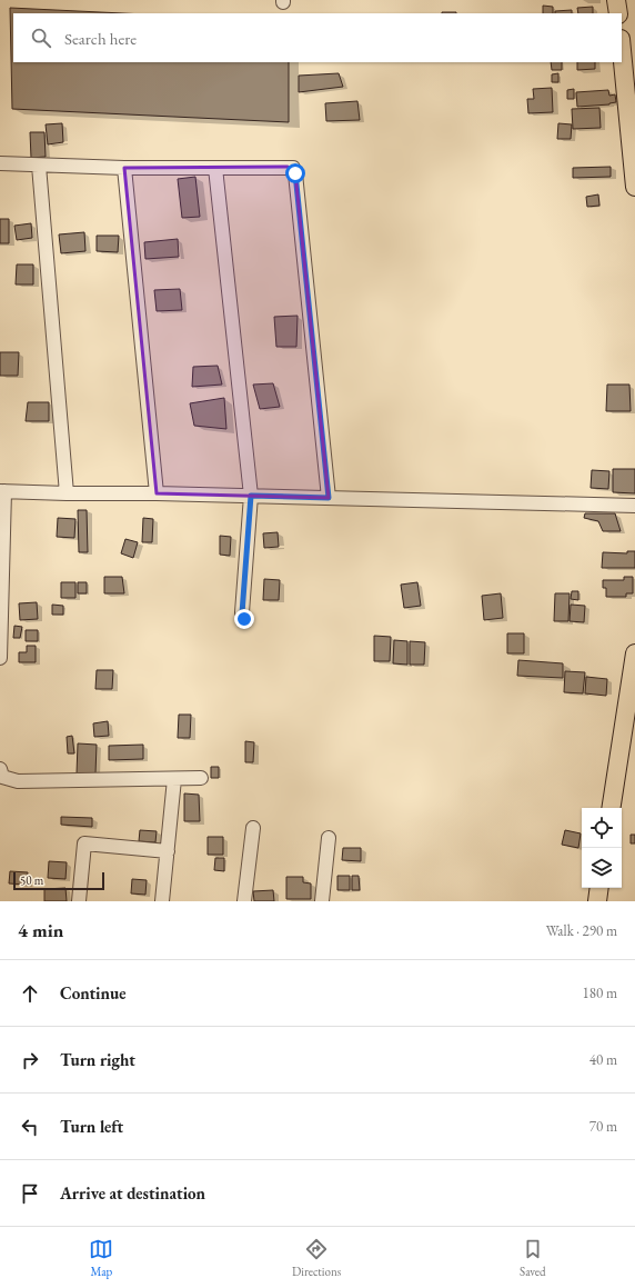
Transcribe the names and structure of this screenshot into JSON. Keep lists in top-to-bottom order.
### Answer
{
  "scale_bar": "50 m",
  "page": {
    "search": "Search here",
    "scale": "50 m",
    "heading": ["4 min", "Walk · 290 m"],
    "list": [
      ["Continue", "180 m"],
      ["Turn right", "40 m"],
      ["Turn left", "70 m"],
      "Arrive at destination"
    ],
    "nav": ["Map", "Directions", "Saved"]
  }
}
